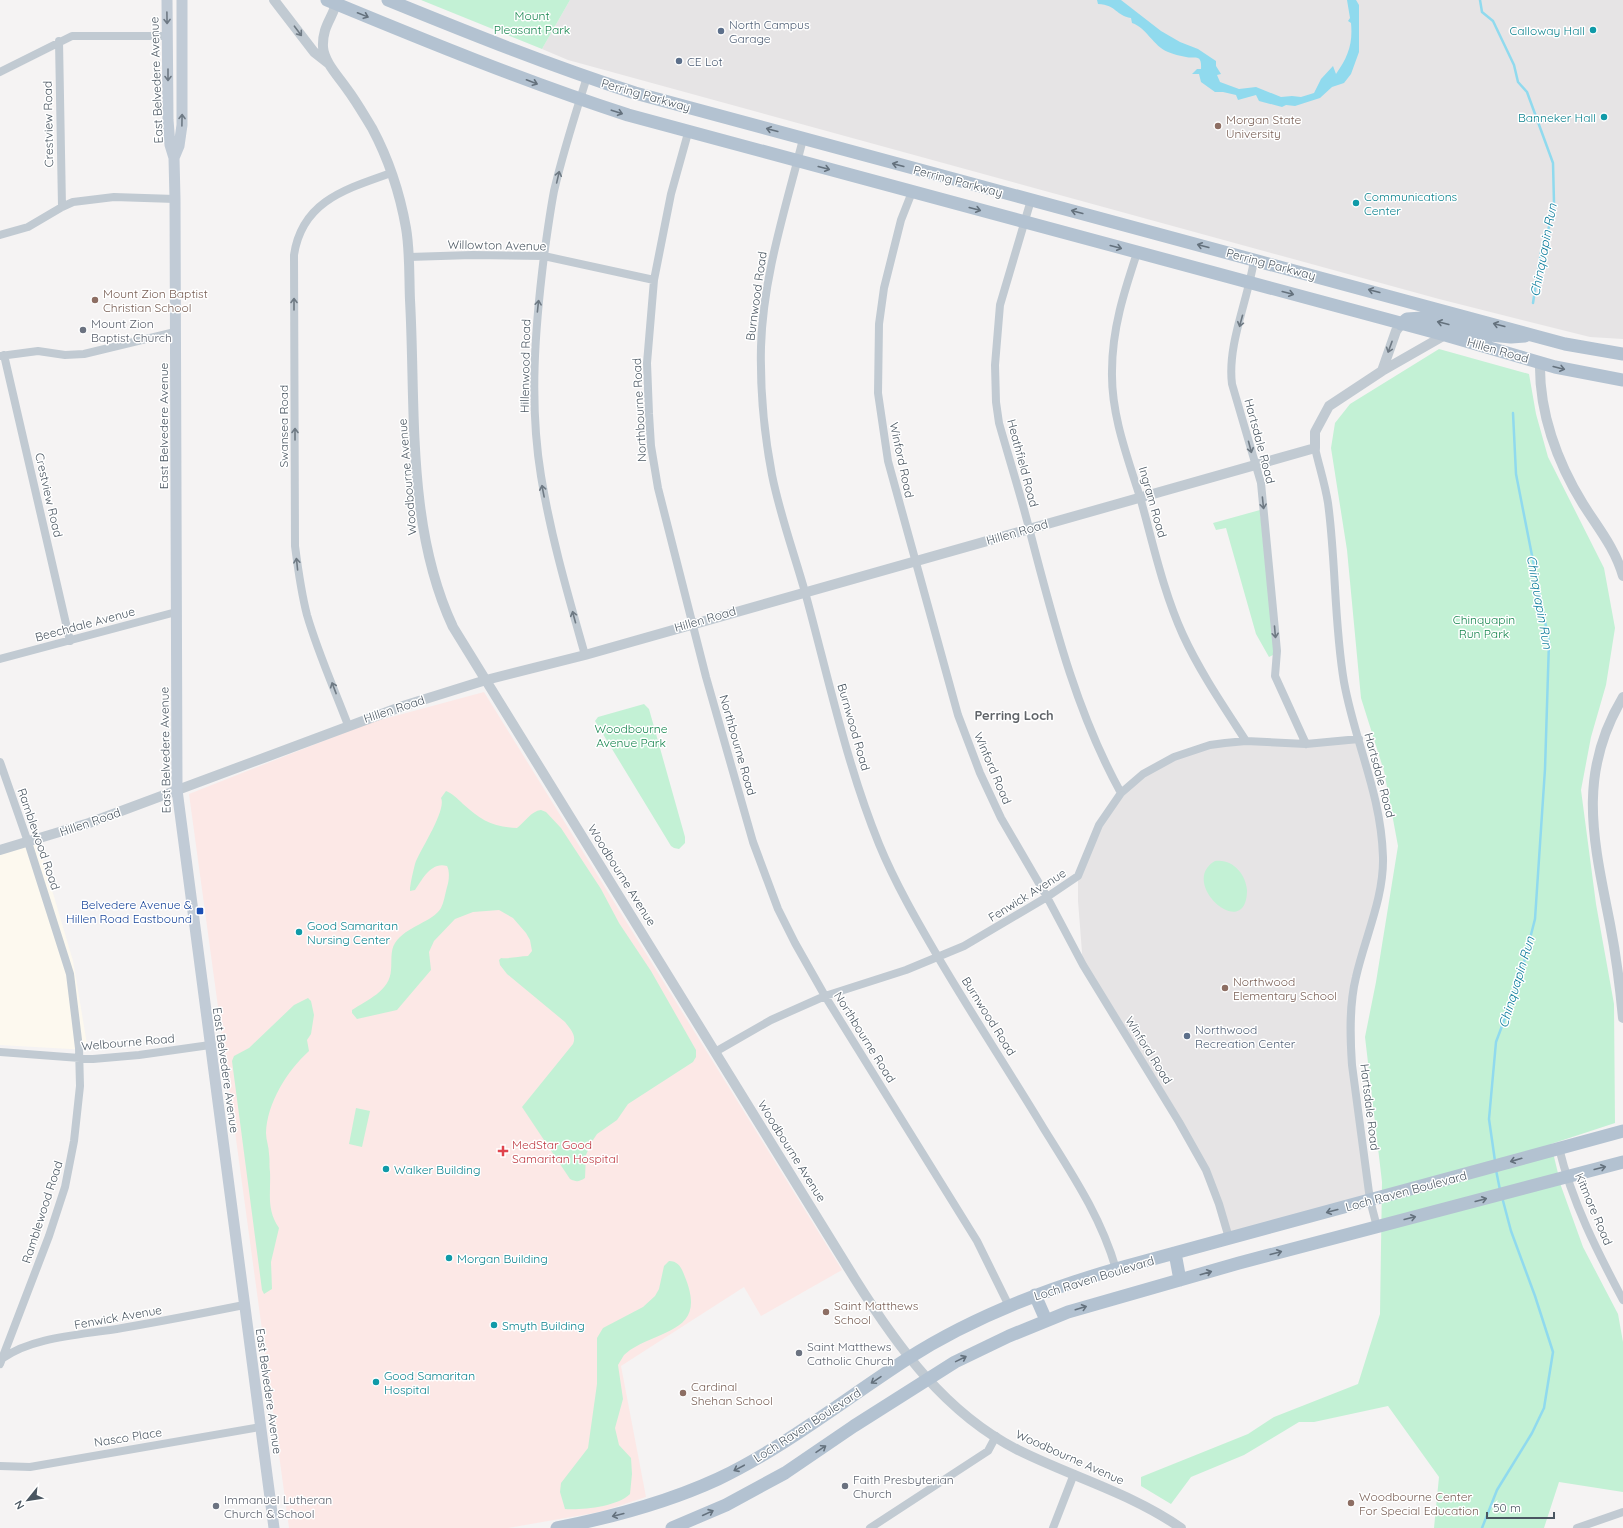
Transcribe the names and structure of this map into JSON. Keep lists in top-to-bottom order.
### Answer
{
  "streets": {
    "main road": [
      "East Belvedere Avenue",
      "Perring Parkway",
      "Hillen Road",
      "Loch Raven Boulevard"
    ],
    "street": [
      "Crestview Road",
      "Willowton Avenue",
      "Burnwood Road",
      "Hillenwood Road",
      "Northbourne Road",
      "Swansea Road",
      "Hartsdale Road",
      "Winford Road",
      "Heathfield Road",
      "Woodbourne Avenue",
      "Ingram Road",
      "Beechdale Avenue",
      "Ramblewood Road",
      "Fenwick Avenue",
      "Welbourne Road",
      "Kitmore Road",
      "Nasco Place"
    ]
  },
  "crossings": [
    ["East Belvedere Avenue", "Hillen Road"],
    ["East Belvedere Avenue", "Beechdale Avenue"],
    ["East Belvedere Avenue", "Fenwick Avenue"],
    ["East Belvedere Avenue", "Welbourne Road"],
    ["East Belvedere Avenue", "Nasco Place"],
    ["Perring Parkway", "Burnwood Road"],
    ["Perring Parkway", "Hillen Road"],
    ["Perring Parkway", "Hillenwood Road"],
    ["Perring Parkway", "Northbourne Road"],
    ["Perring Parkway", "Hartsdale Road"],
    ["Perring Parkway", "Winford Road"],
    ["Perring Parkway", "Heathfield Road"],
    ["Perring Parkway", "Woodbourne Avenue"],
    ["Perring Parkway", "Ingram Road"],
    ["Crestview Road", "Beechdale Avenue"],
    ["Willowton Avenue", "Hillenwood Road"],
    ["Willowton Avenue", "Northbourne Road"],
    ["Willowton Avenue", "Woodbourne Avenue"],
    ["Burnwood Road", "Hillen Road"],
    ["Burnwood Road", "Fenwick Avenue"],
    ["Burnwood Road", "Loch Raven Boulevard"],
    ["Hillen Road", "Hillenwood Road"],
    ["Hillen Road", "Northbourne Road"],
    ["Hillen Road", "Swansea Road"],
    ["Hillen Road", "Hartsdale Road"],
    ["Hillen Road", "Winford Road"],
    ["Hillen Road", "Heathfield Road"],
    ["Hillen Road", "Woodbourne Avenue"],
    ["Hillen Road", "Ingram Road"],
    ["Hillen Road", "Ramblewood Road"],
    ["Northbourne Road", "Fenwick Avenue"],
    ["Northbourne Road", "Loch Raven Boulevard"],
    ["Swansea Road", "Woodbourne Avenue"],
    ["Hartsdale Road", "Fenwick Avenue"],
    ["Hartsdale Road", "Loch Raven Boulevard"],
    ["Winford Road", "Fenwick Avenue"],
    ["Winford Road", "Loch Raven Boulevard"],
    ["Heathfield Road", "Fenwick Avenue"],
    ["Woodbourne Avenue", "Fenwick Avenue"],
    ["Woodbourne Avenue", "Loch Raven Boulevard"],
    ["Ingram Road", "Fenwick Avenue"],
    ["Ramblewood Road", "Fenwick Avenue"],
    ["Ramblewood Road", "Welbourne Road"],
    ["Loch Raven Boulevard", "Kitmore Road"]
  ],
  "one_way": ["Hillenwood Road", "Swansea Road"],
  "districts": ["Perring Loch"],
  "water": ["Chinquapin Run"],
  "parks": ["Mount Pleasant Park", "Chinquapin Run Park", "Woodbourne Avenue Park"],
  "places": {
    "other": [
      "Calloway Hall",
      "North Campus Garage",
      "CE Lot",
      "Banneker Hall",
      "Morgan State University",
      "Communications Center",
      "Mount Zion Baptist Christian School",
      "Mount Zion Baptist Church",
      "Good Samaritan Nursing Center",
      "Northwood Elementary School",
      "Northwood Recreation Center",
      "Walker Building",
      "Morgan Building",
      "Saint Matthews School",
      "Smyth Building",
      "Saint Matthews Catholic Church",
      "Good Samaritan Hospital",
      "Cardinal Shehan School",
      "Faith Presbyterian Church",
      "Woodbourne Center For Special Education",
      "Immanuel Lutheran Church & School"
    ],
    "transit": ["Belvedere Avenue & Hillen Road Eastbound"],
    "health": ["MedStar Good Samaritan Hospital"]
  },
  "scale_bar": "50 m",
  "north": "bottom left"
}
